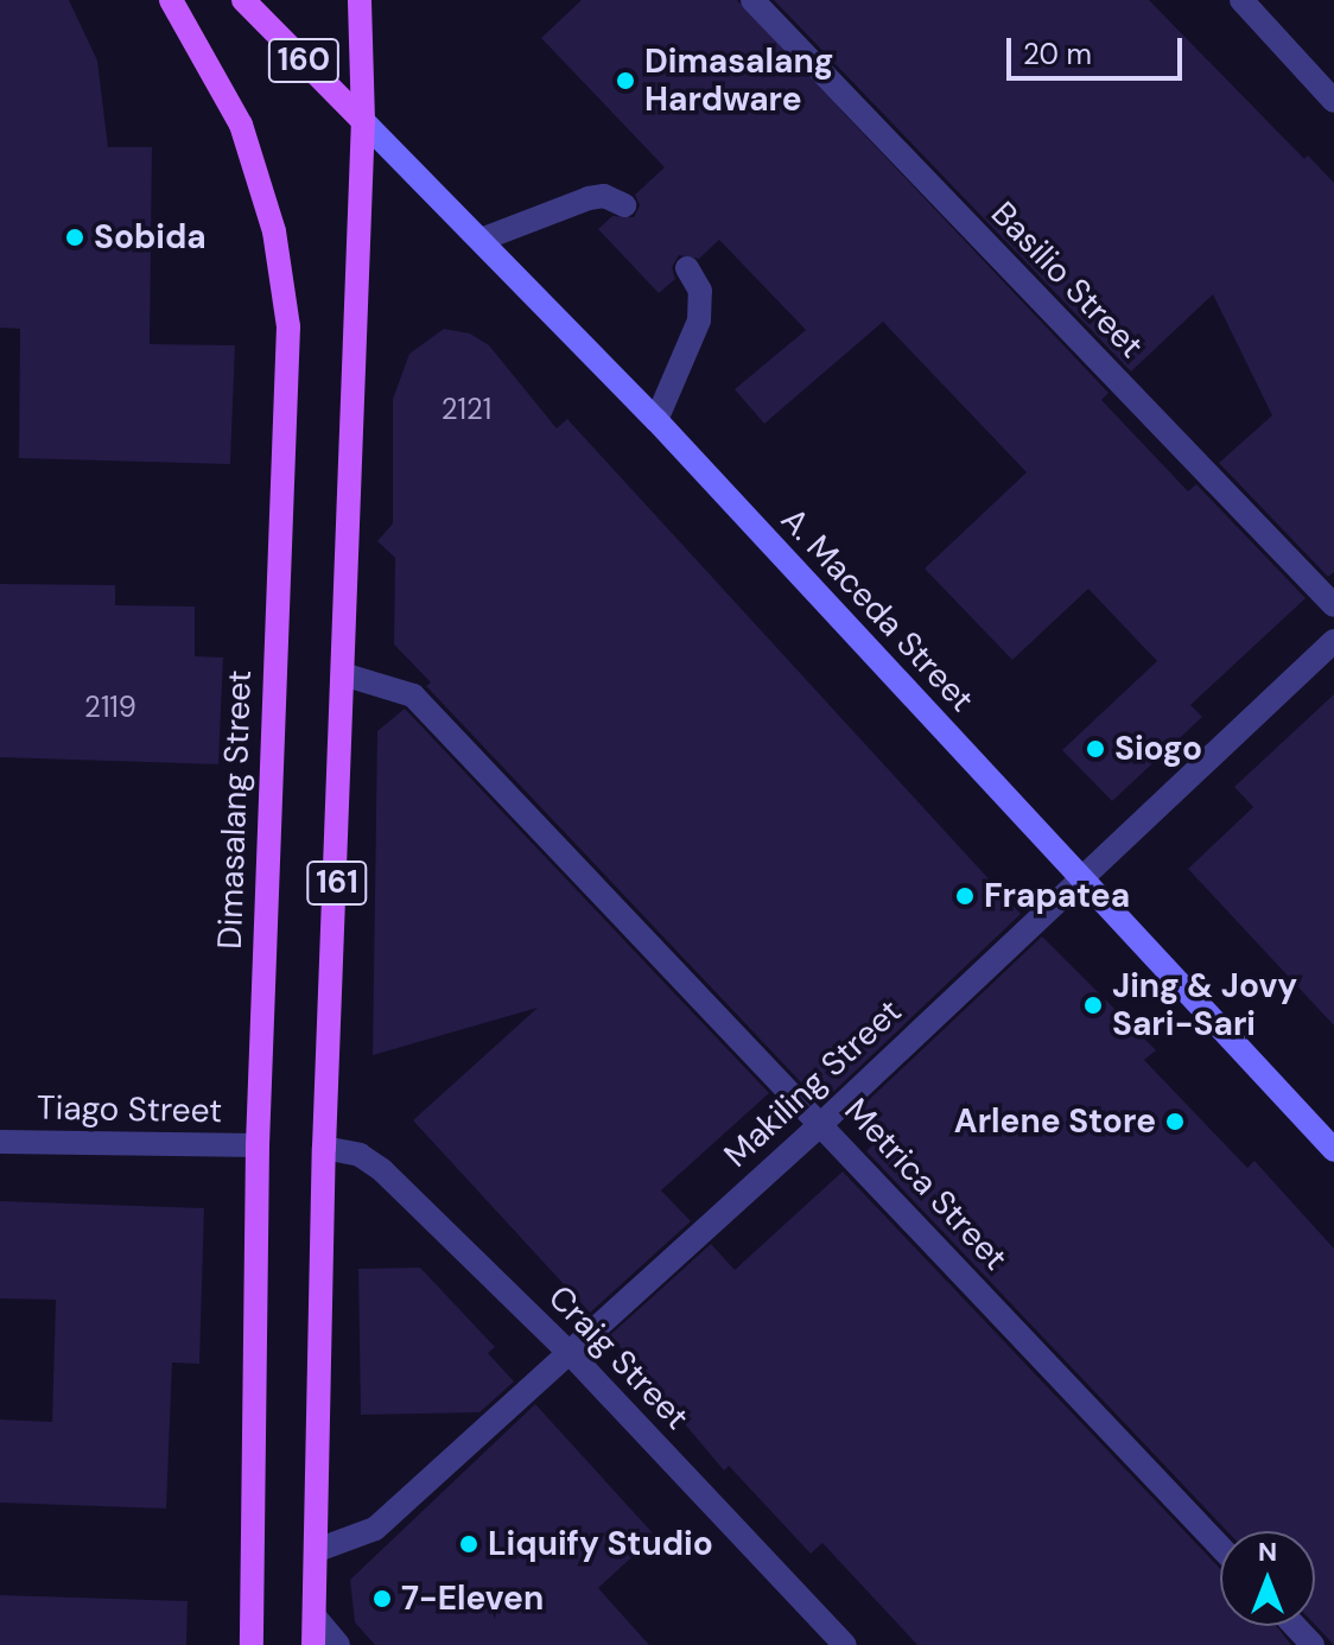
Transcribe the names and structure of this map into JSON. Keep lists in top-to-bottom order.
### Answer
{
  "streets": {
    "main road": [
      "160",
      "A. Maceda Street",
      "Dimasalang Street",
      "161"
    ],
    "street": [
      "Basilio Street",
      "Makiling Street",
      "Tiago Street",
      "Metrica Street",
      "Craig Street"
    ]
  },
  "crossings": [
    ["160", "A. Maceda Street"],
    ["160", "161"],
    ["A. Maceda Street", "161"],
    ["A. Maceda Street", "Makiling Street"],
    ["Dimasalang Street", "Tiago Street"],
    ["161", "Makiling Street"],
    ["161", "Metrica Street"],
    ["161", "Craig Street"],
    ["Makiling Street", "Metrica Street"],
    ["Makiling Street", "Craig Street"]
  ],
  "places": [
    "Dimasalang Hardware",
    "Sobida",
    "Siogo",
    "Frapatea",
    "Jing & Jovy Sari-Sari",
    "Arlene Store",
    "Liquify Studio",
    "7-Eleven"
  ],
  "house_numbers": ["2121", "2119"],
  "scale_bar": "20 m",
  "north": "top"
}
